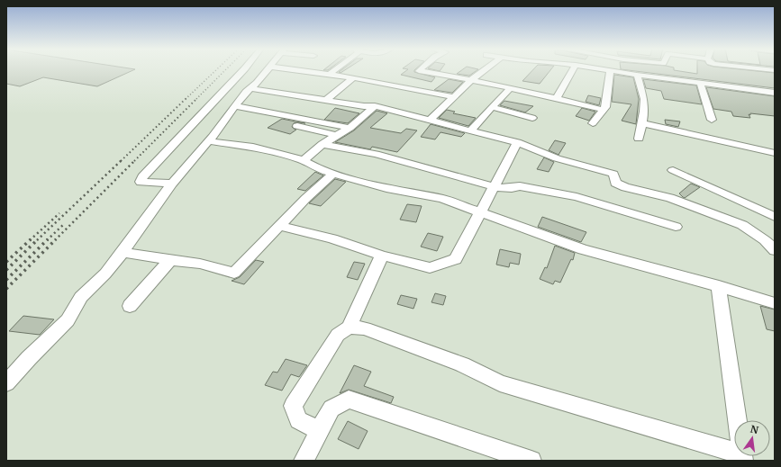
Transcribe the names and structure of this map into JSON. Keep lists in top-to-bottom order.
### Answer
{
  "north": "top"
}
